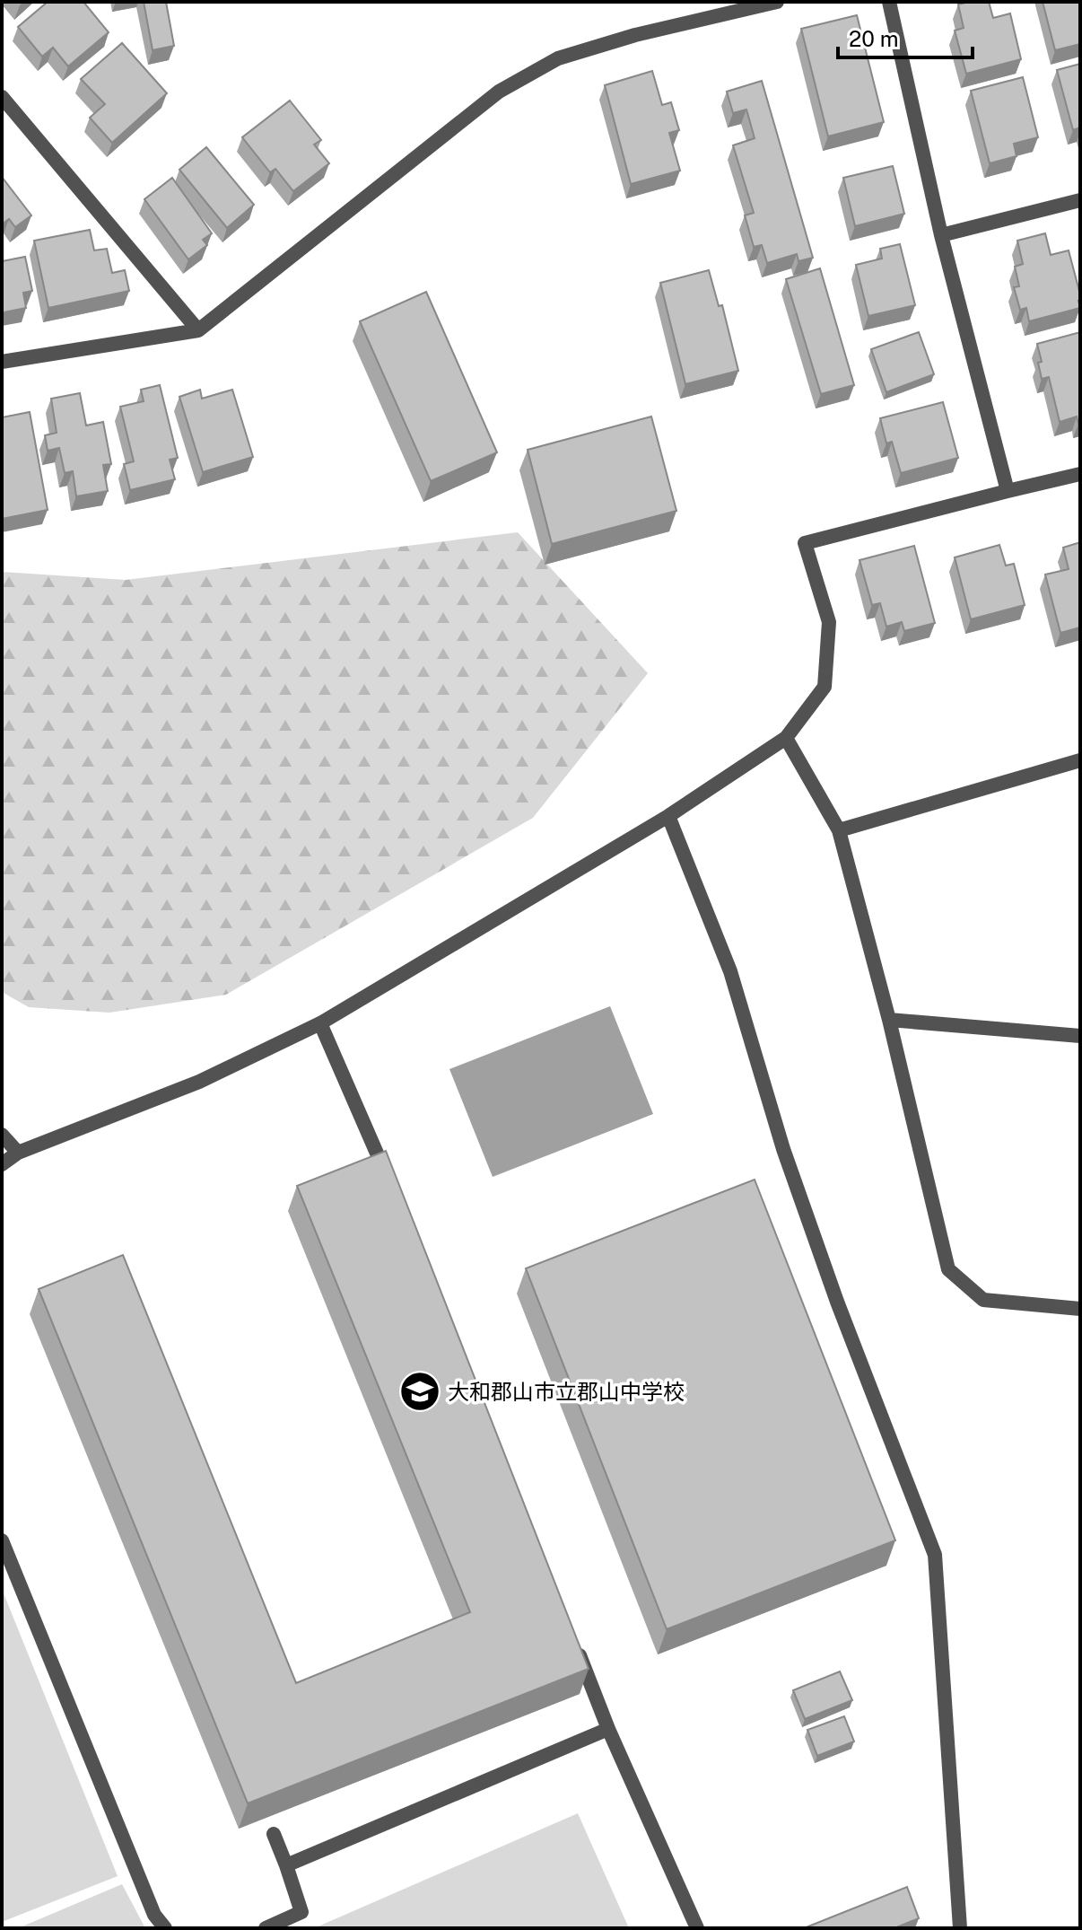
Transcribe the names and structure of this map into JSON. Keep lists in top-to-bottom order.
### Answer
{
  "places": {
    "school or university": ["大和郡山市立郡山中学校"]
  },
  "scale_bar": "20 m"
}
